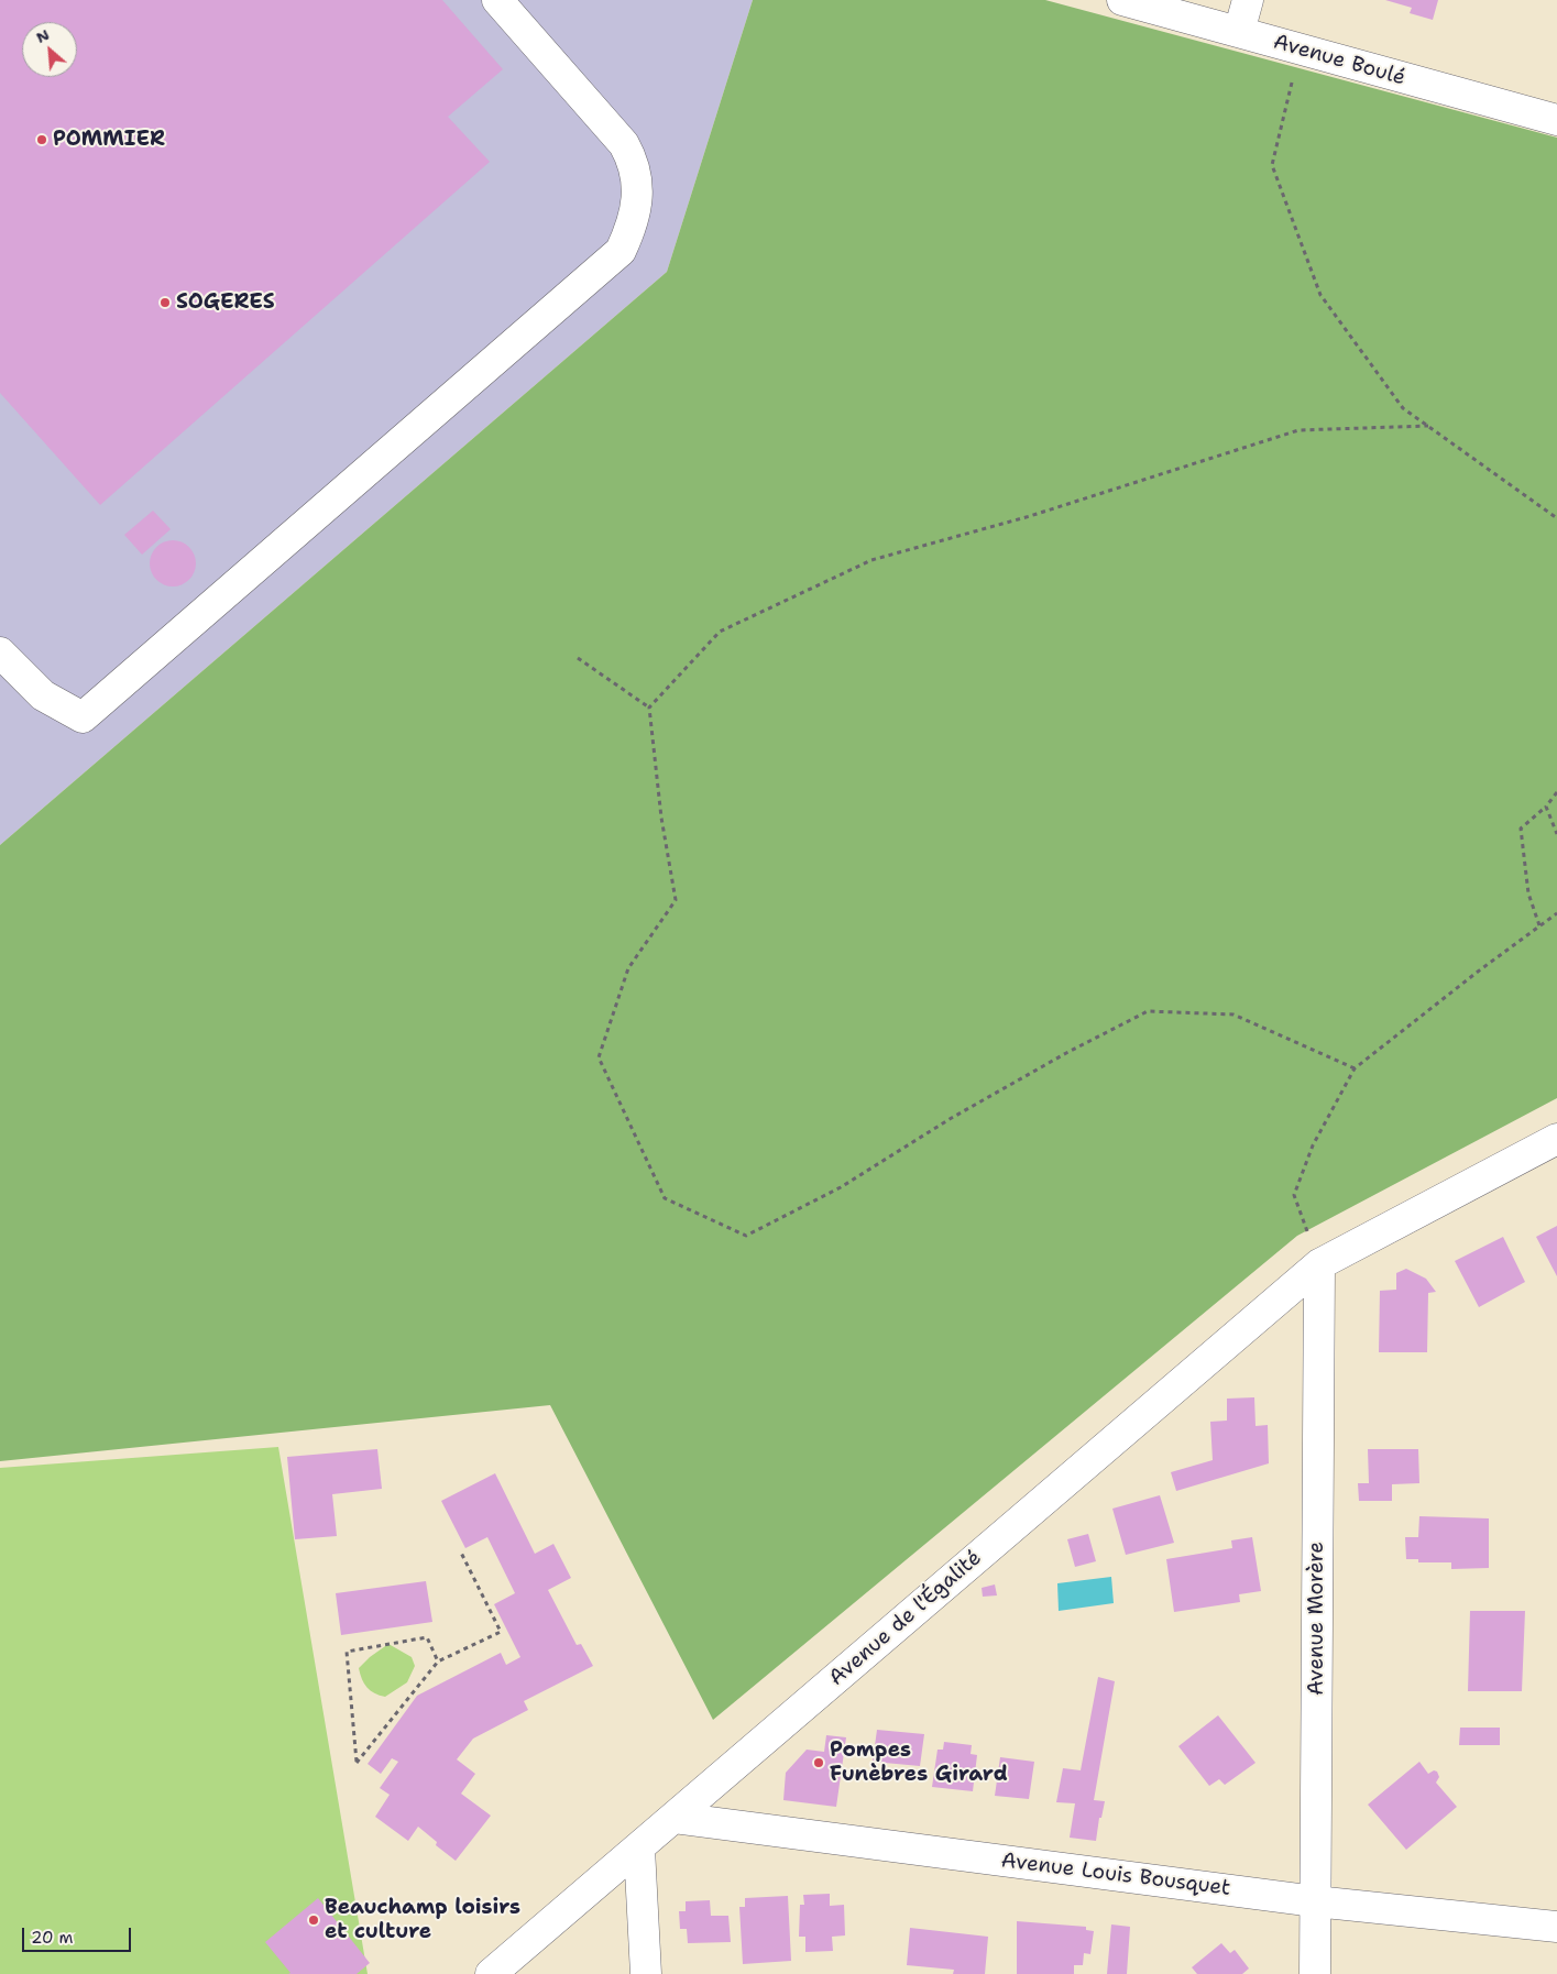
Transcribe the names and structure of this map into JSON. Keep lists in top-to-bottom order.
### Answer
{
  "streets": {
    "street": [
      "Avenue Boulé",
      "Avenue de l'Égalité",
      "Avenue Morère",
      "Avenue Louis Bousquet"
    ]
  },
  "crossings": [
    ["Avenue de l'Égalité", "Avenue Morère"],
    ["Avenue de l'Égalité", "Avenue Louis Bousquet"],
    ["Avenue Morère", "Avenue Louis Bousquet"]
  ],
  "places": [
    "POMMIER",
    "SOGERES",
    "Pompes Funèbres Girard",
    "Beauchamp loisirs et culture"
  ],
  "scale_bar": "20 m",
  "north": "top left"
}
